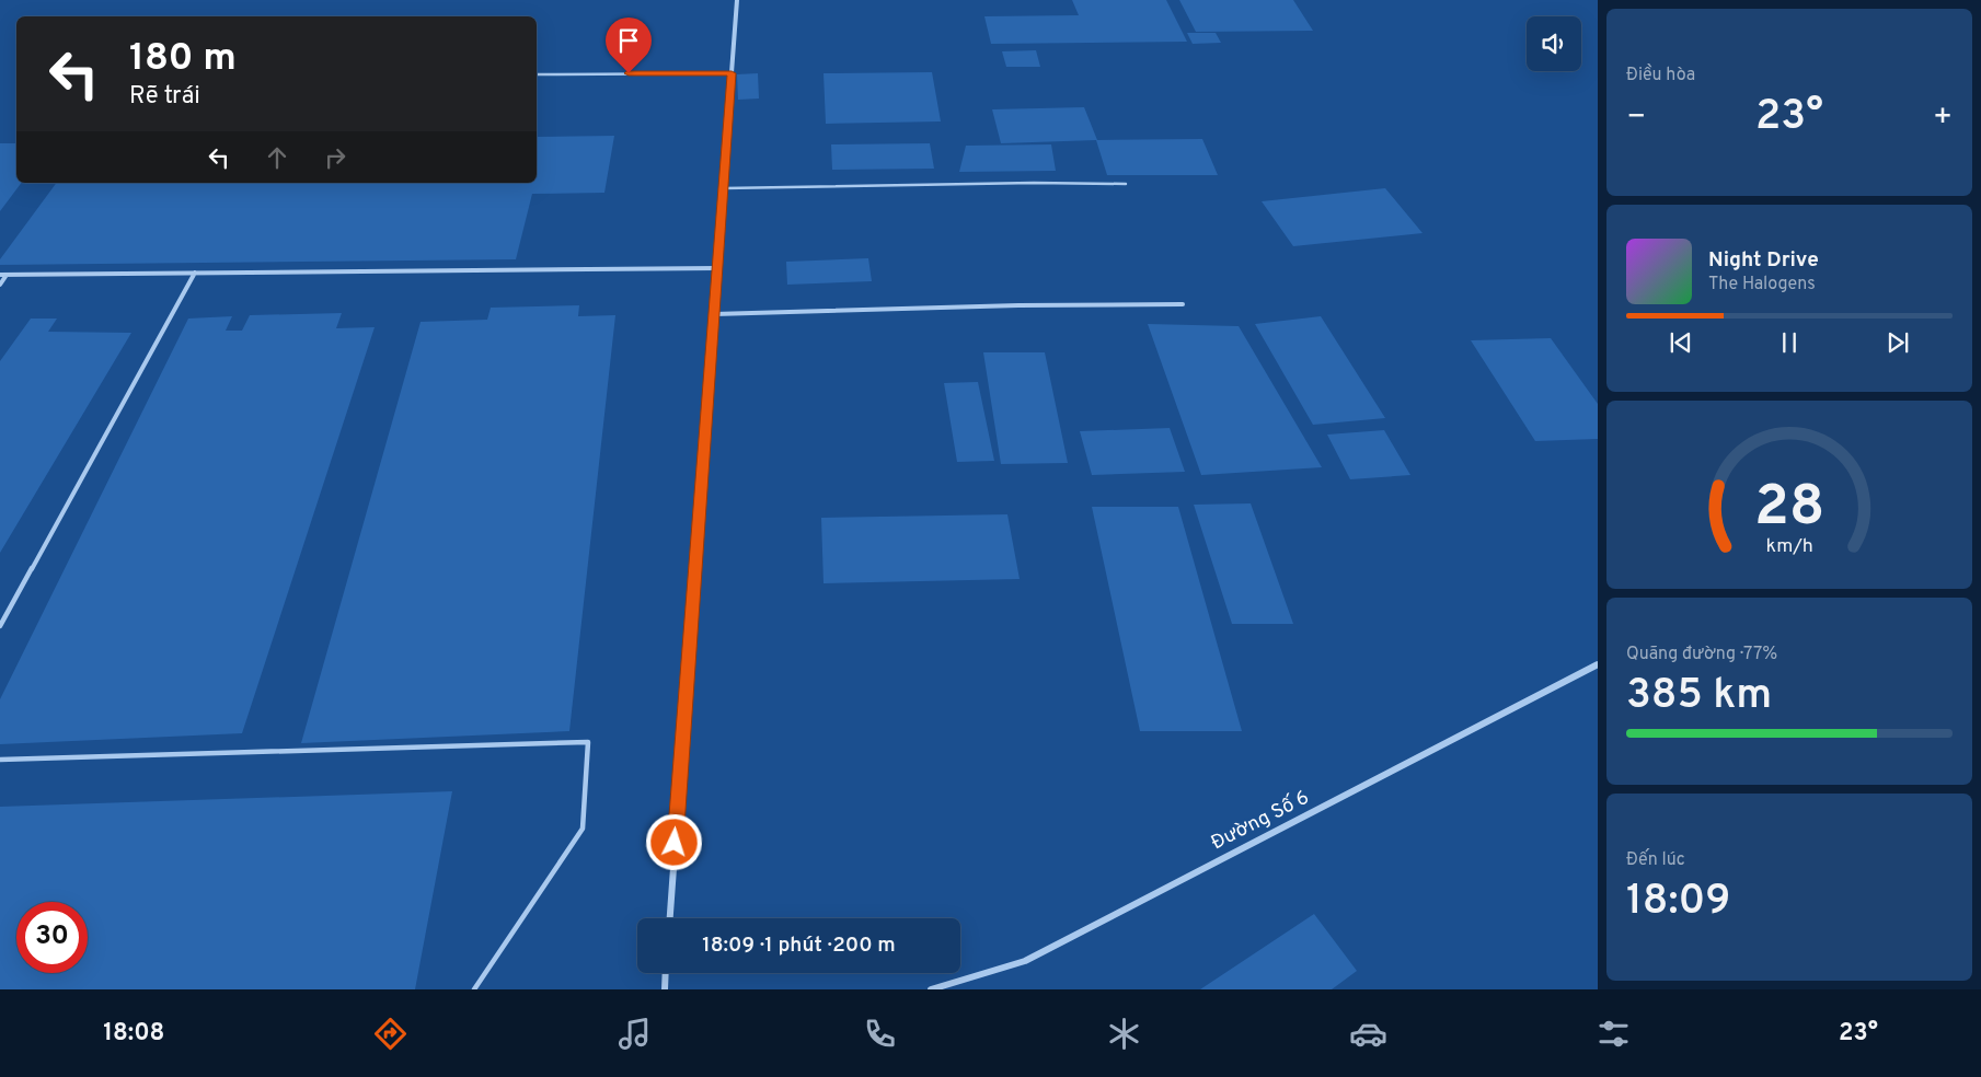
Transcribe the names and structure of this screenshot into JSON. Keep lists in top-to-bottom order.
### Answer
{
  "streets": {
    "street": ["Đường Số 6"]
  },
  "page": {
    "tile": [
      "Điều hòa",
      ["Quãng đường · 77%", "385 km"],
      ["Đến lúc", "18:09"]
    ],
    "turn": ["180 m", "Rẽ trái"],
    "heat": ["−", "23°", "+"],
    "song": ["Night Drive", "The Halogens"],
    "limit": "30",
    "trip": "18:09 · 1 phút · 200 m",
    "tabs": ["18:08", "23°"],
    "gauge": ["28", "km/h"]
  }
}
